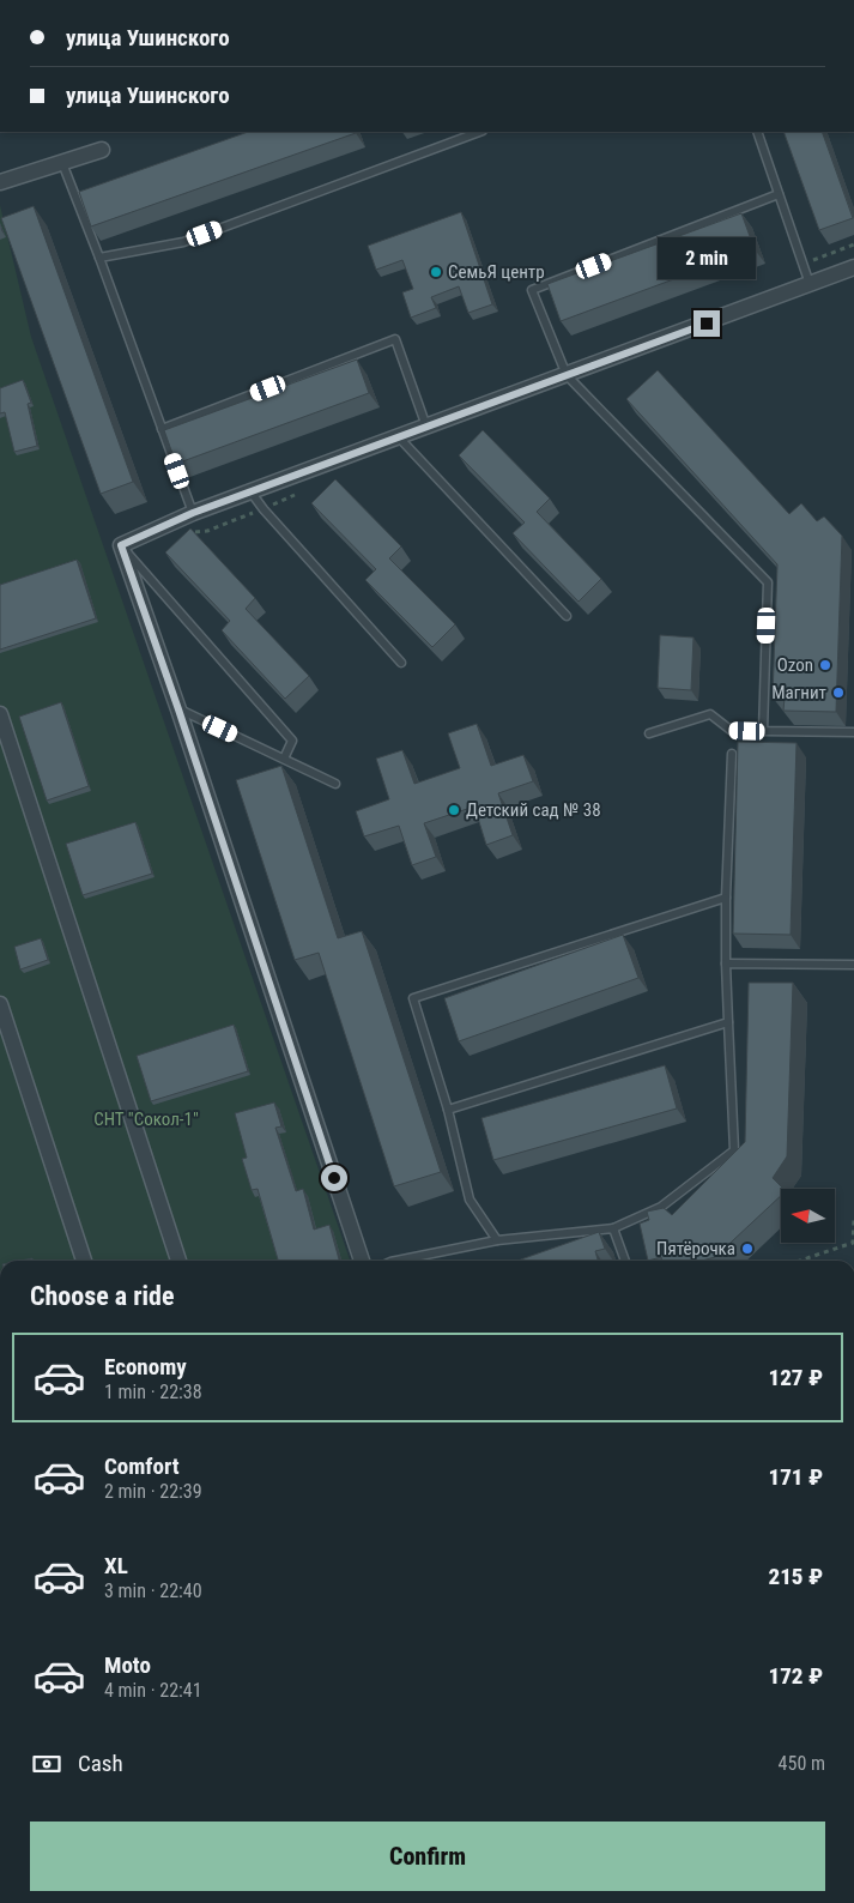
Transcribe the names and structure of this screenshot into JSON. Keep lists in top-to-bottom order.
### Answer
{
  "parks": ["СНТ \"Сокол-1\""],
  "places": [
    "СемьЯ центр",
    "Ozon",
    "Магнит",
    "Детский сад № 38",
    "Пятёрочка"
  ],
  "north": "left",
  "page": {
    "banner": ["улица Ушинского", "улица Ушинского"],
    "bubble": "2 min",
    "heading": "Choose a ride",
    "list": [
      {
        "name": "Economy",
        "note": "1 min · 22:38",
        "value": "127 ₽"
      },
      {
        "name": "Comfort",
        "note": "2 min · 22:39",
        "value": "171 ₽"
      },
      {
        "name": "XL",
        "note": "3 min · 22:40",
        "value": "215 ₽"
      },
      {
        "name": "Moto",
        "note": "4 min · 22:41",
        "value": "172 ₽"
      }
    ],
    "pay": ["Cash", "450 m"],
    "buttons": "Confirm"
  }
}
